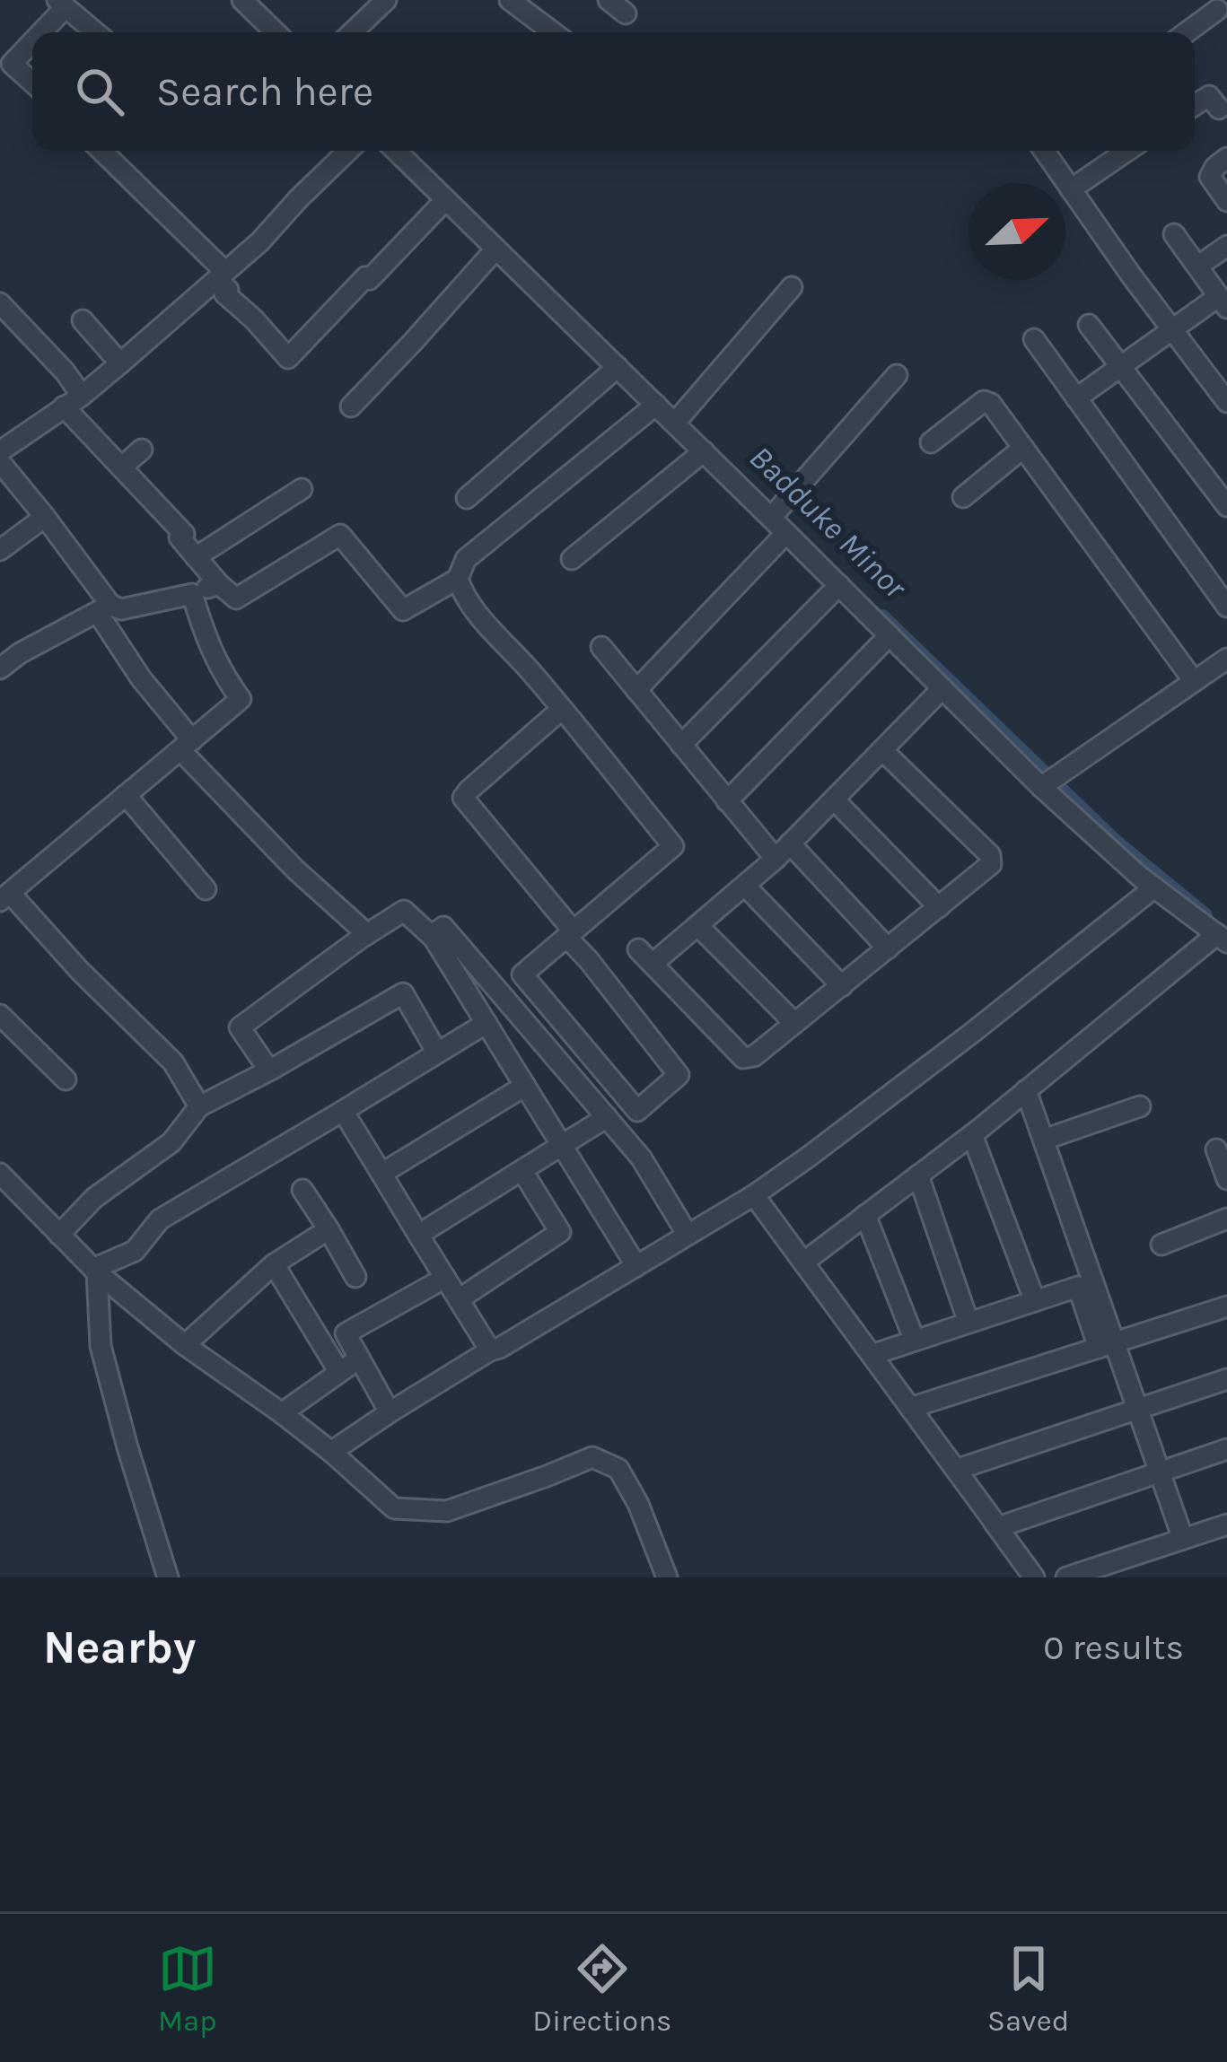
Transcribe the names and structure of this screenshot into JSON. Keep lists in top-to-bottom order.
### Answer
{
  "water": ["Badduke Minor"],
  "north": "top right",
  "page": {
    "search": "Search here",
    "heading": ["Nearby", "0 results"],
    "nav": ["Map", "Directions", "Saved"]
  }
}
